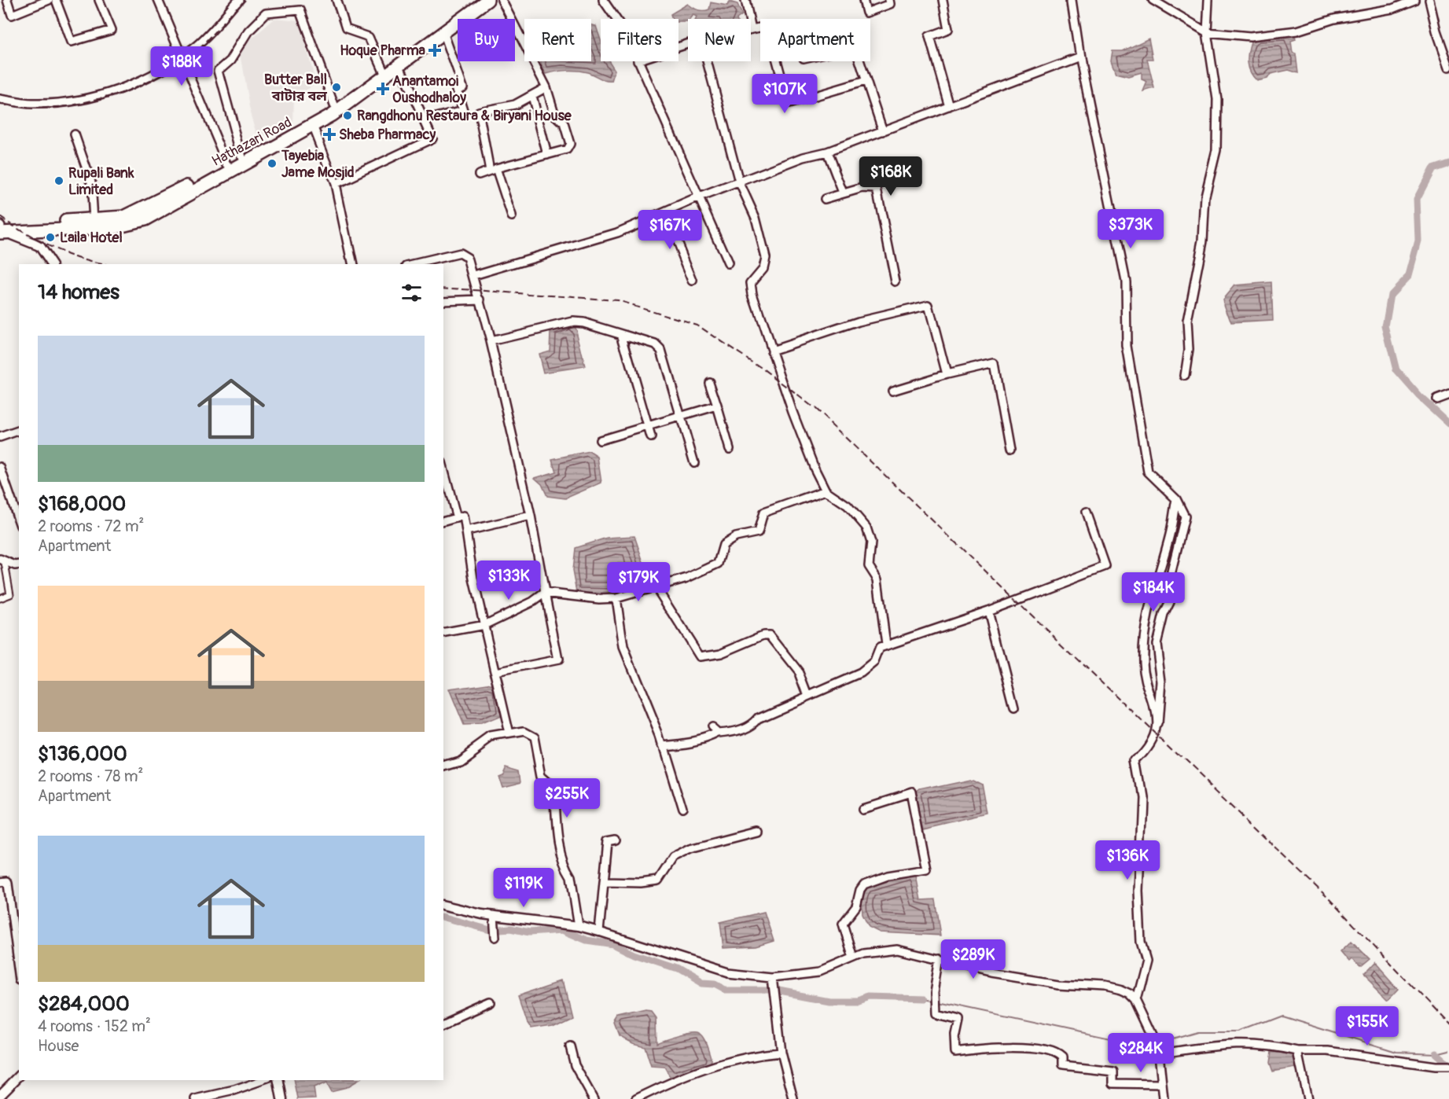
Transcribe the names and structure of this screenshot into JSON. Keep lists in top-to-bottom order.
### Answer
{
  "streets": {
    "highway": ["Hathazari Road"]
  },
  "places": {
    "health": ["Hoque Pharma", "Anantamoi Oushodhaloy", "Sheba Pharmacy"],
    "other": [
      "Butter Ball বাটার বল",
      "Rangdhonu Restaura & Biryani House",
      "Tayebia Jame Mosjid",
      "Rupali Bank Limited",
      "Laila Hotel"
    ]
  },
  "page": {
    "chip": [
      "Buy",
      "Rent",
      "Filters",
      "New",
      "Apartment"
    ],
    "price": [
      "$188K",
      "$107K",
      "$168K",
      "$373K",
      "$167K",
      "$133K",
      "$179K",
      "$184K",
      "$255K",
      "$136K",
      "$119K",
      "$289K",
      "$155K",
      "$284K"
    ],
    "heading": "14 homes",
    "list": [
      {
        "name": "$168,000",
        "note": "2 rooms · 72 m² · Apartment"
      },
      {
        "name": "$136,000",
        "note": "2 rooms · 78 m² · Apartment"
      },
      {
        "name": "$284,000",
        "note": "4 rooms · 152 m² · House"
      }
    ]
  }
}
